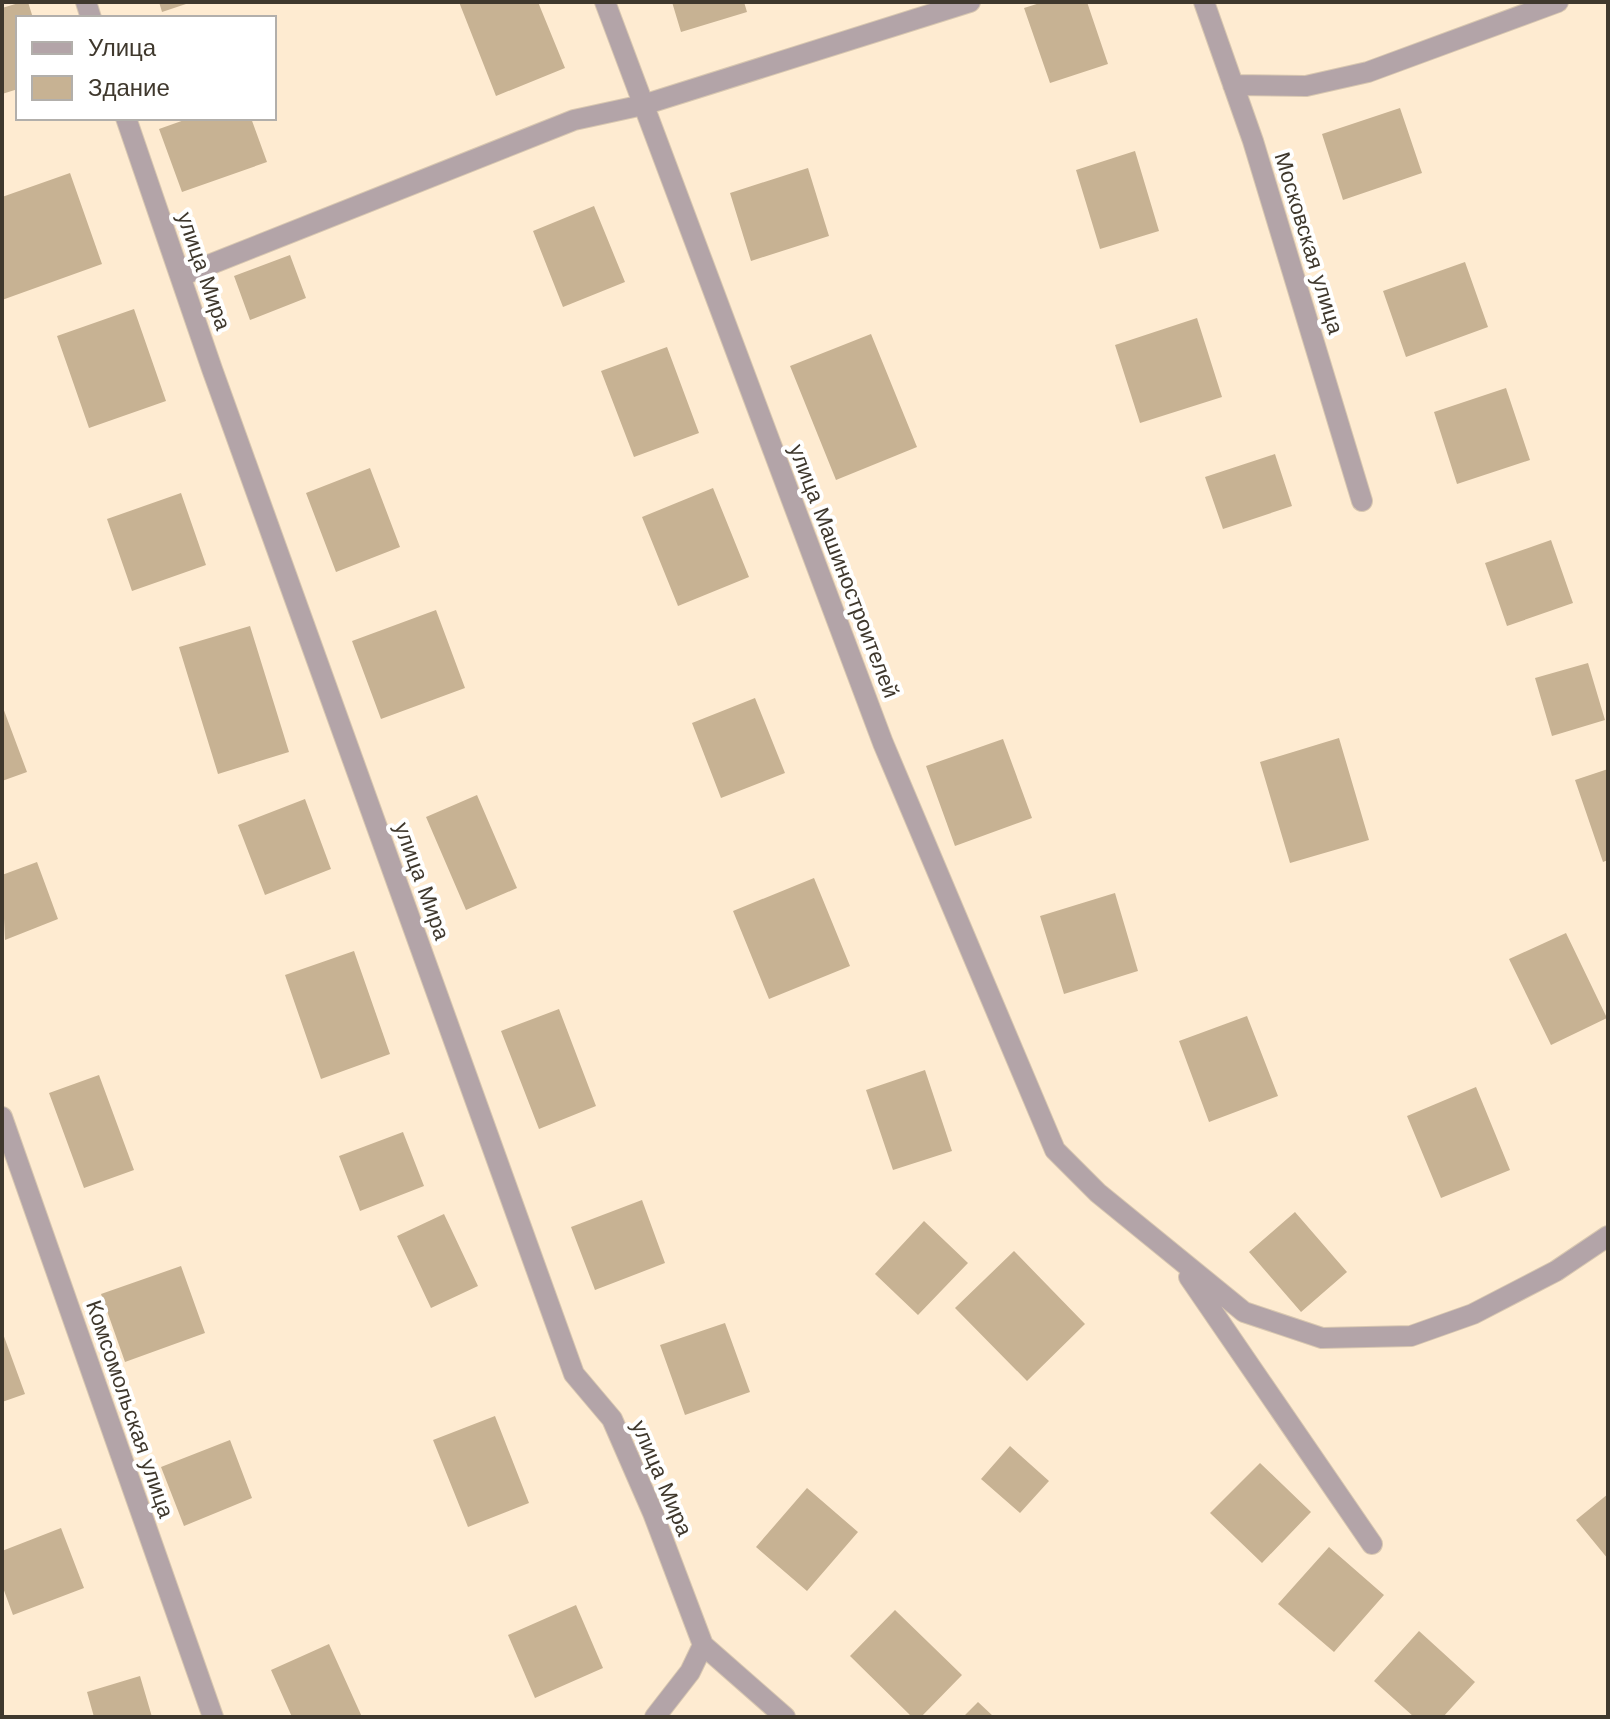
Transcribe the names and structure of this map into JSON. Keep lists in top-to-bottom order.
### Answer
{
  "streets": {
    "street": [
      "Московская улица",
      "улица Мира",
      "улица Машиностроителей",
      "Комсомольская улица"
    ]
  },
  "legend": ["Улица", "Здание"]
}
